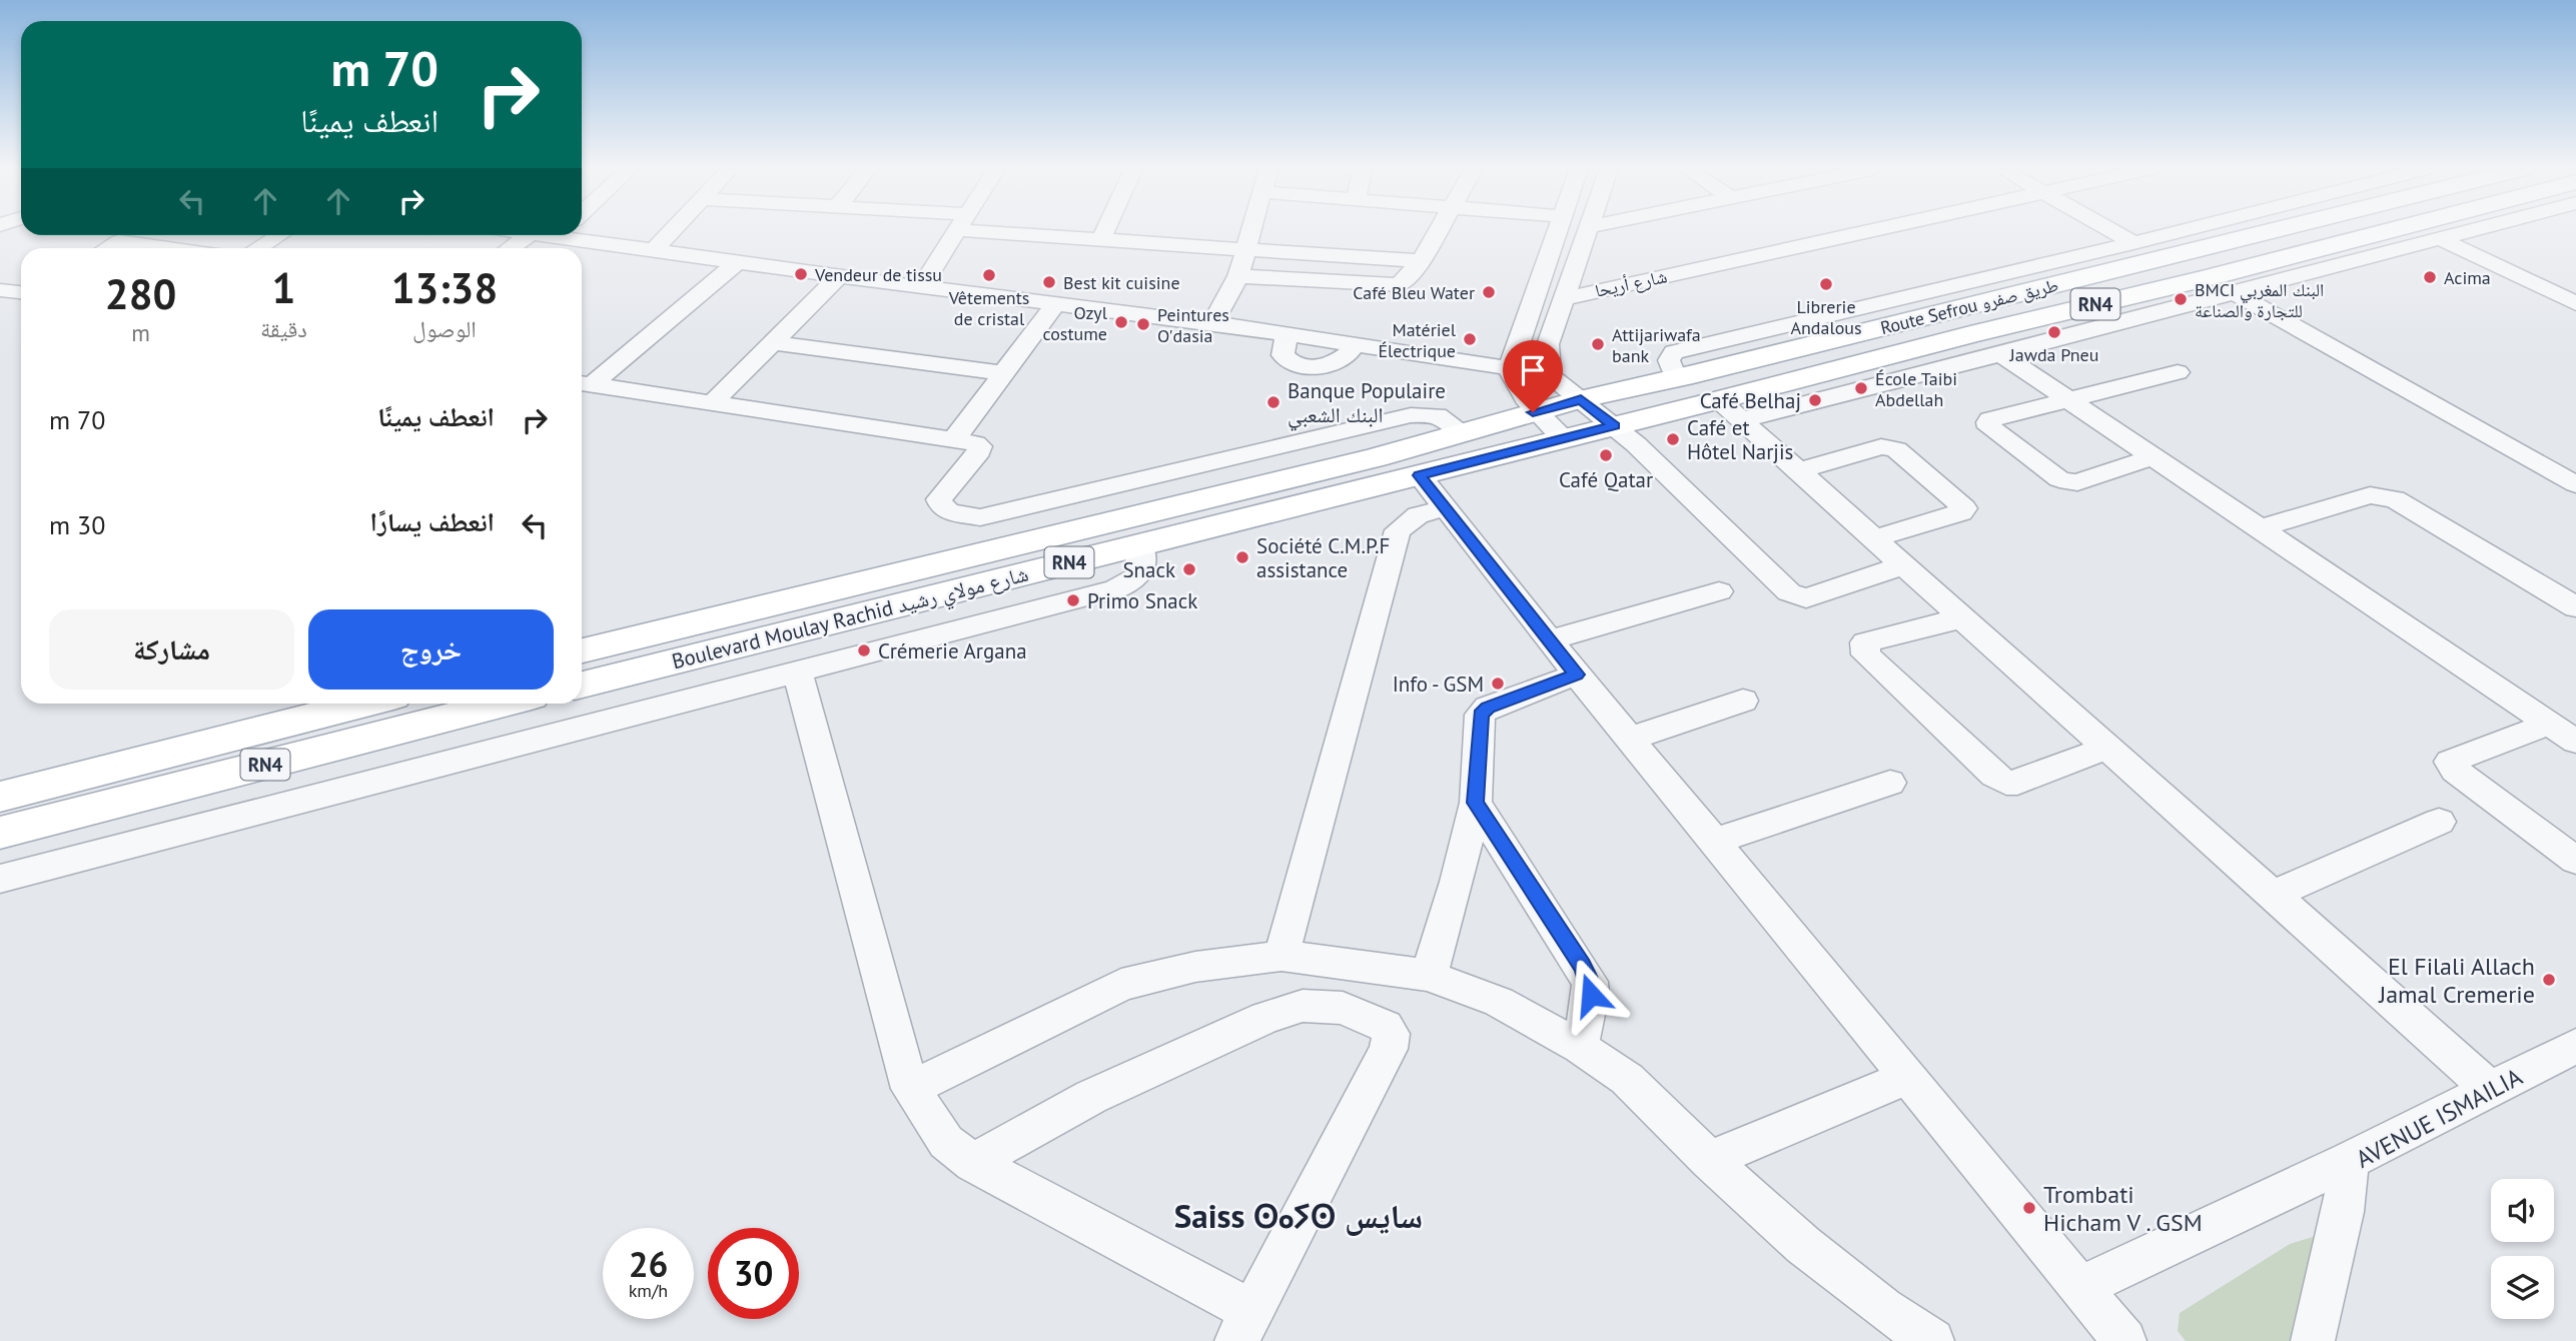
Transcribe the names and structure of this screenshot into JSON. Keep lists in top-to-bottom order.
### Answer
{
  "streets": {
    "main road": ["RN4", "Route Sefrou طريق صفرو", "Boulevard Moulay Rachid شارع مولاي رشيد"],
    "street": ["شارع أريحا", "AVENUE ISMAILIA"]
  },
  "crossings": [
    ["Route Sefrou طريق صفرو", "Boulevard Moulay Rachid شارع مولاي رشيد"]
  ],
  "districts": ["Saiss ⵙⴰⵢⵙ سايس"],
  "places": [
    "Vendeur de tissu",
    "Vêtements de cristal",
    "Acima",
    "Best kit cuisine",
    "Librerie Andalous",
    "Café Bleu Water",
    "BMCI البنك المغربي للتجارة والصناعة",
    "Ozyl costume",
    "Peintures O'dasia",
    "Jawda Pneu",
    "Matériel Électrique",
    "Attijariwafa bank",
    "École Taibi Abdellah",
    "Café Belhaj",
    "Banque Populaire البنك الشعبي",
    "Café et Hôtel Narjis",
    "Café Qatar",
    "Société C.M.P.F assistance",
    "Snack",
    "Primo Snack",
    "Crémerie Argana",
    "Info - GSM",
    "El Filali Allach Jamal Cremerie",
    "Trombati Hicham V . GSM"
  ],
  "page": {
    "turn": ["70 m", "انعطف يمينًا"],
    "eta": [
      "13:38",
      "الوصول",
      "1",
      "دقيقة",
      "280",
      "m"
    ],
    "list": [
      {
        "name": "انعطف يمينًا",
        "value": "70 m"
      },
      {
        "name": "انعطف يسارًا",
        "value": "30 m"
      }
    ],
    "buttons": ["خروج", "مشاركة"],
    "speed": "26 km/h",
    "limit": "30"
  }
}
